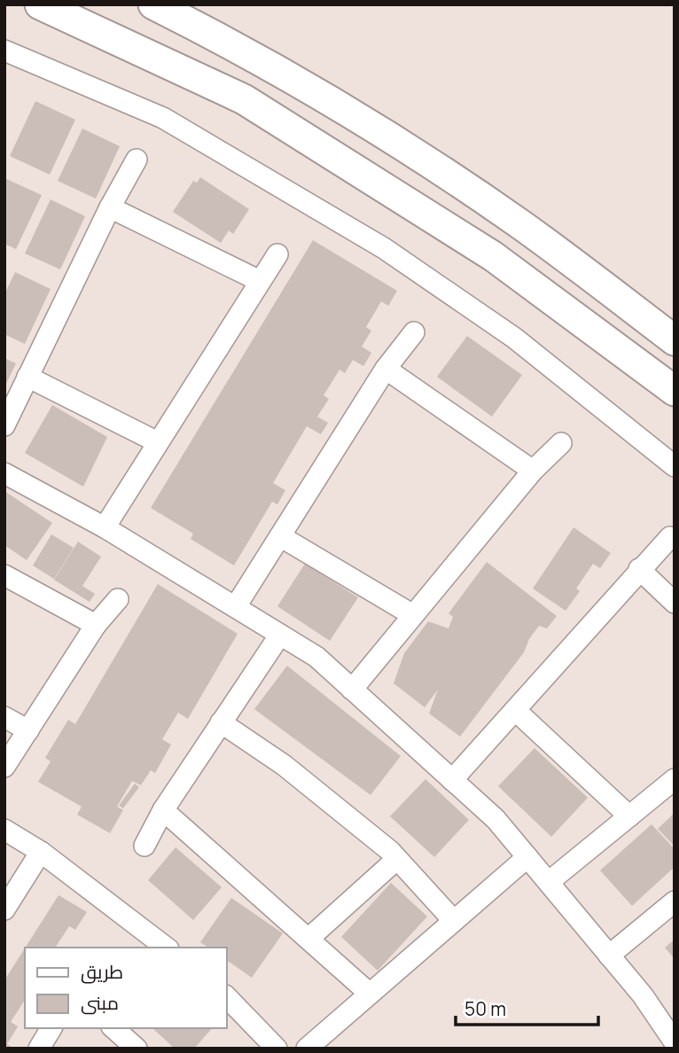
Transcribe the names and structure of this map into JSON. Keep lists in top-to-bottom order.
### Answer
{
  "legend": ["طريق", "مبنى"],
  "scale_bar": "50 m"
}
